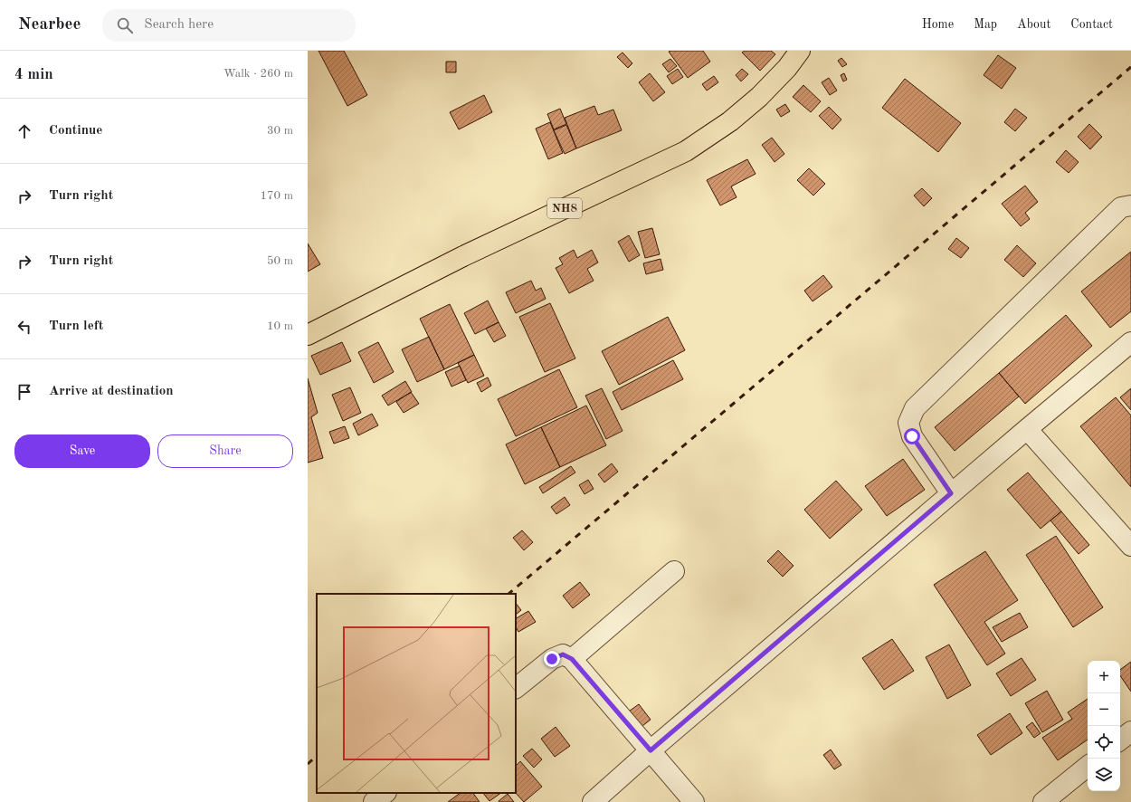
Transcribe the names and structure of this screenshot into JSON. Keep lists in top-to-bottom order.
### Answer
{
  "streets": {
    "highway": ["NH8"]
  },
  "page": {
    "header": "Nearbee",
    "search": "Search here",
    "nav": [
      "Home",
      "Map",
      "About",
      "Contact"
    ],
    "heading": ["4 min", "Walk · 260 m"],
    "list": [
      ["Continue", "30 m"],
      ["Turn right", "170 m"],
      ["Turn right", "50 m"],
      ["Turn left", "10 m"],
      "Arrive at destination"
    ],
    "buttons": ["Save", "Share"],
    "map_buttons": ["+", "−"]
  }
}
